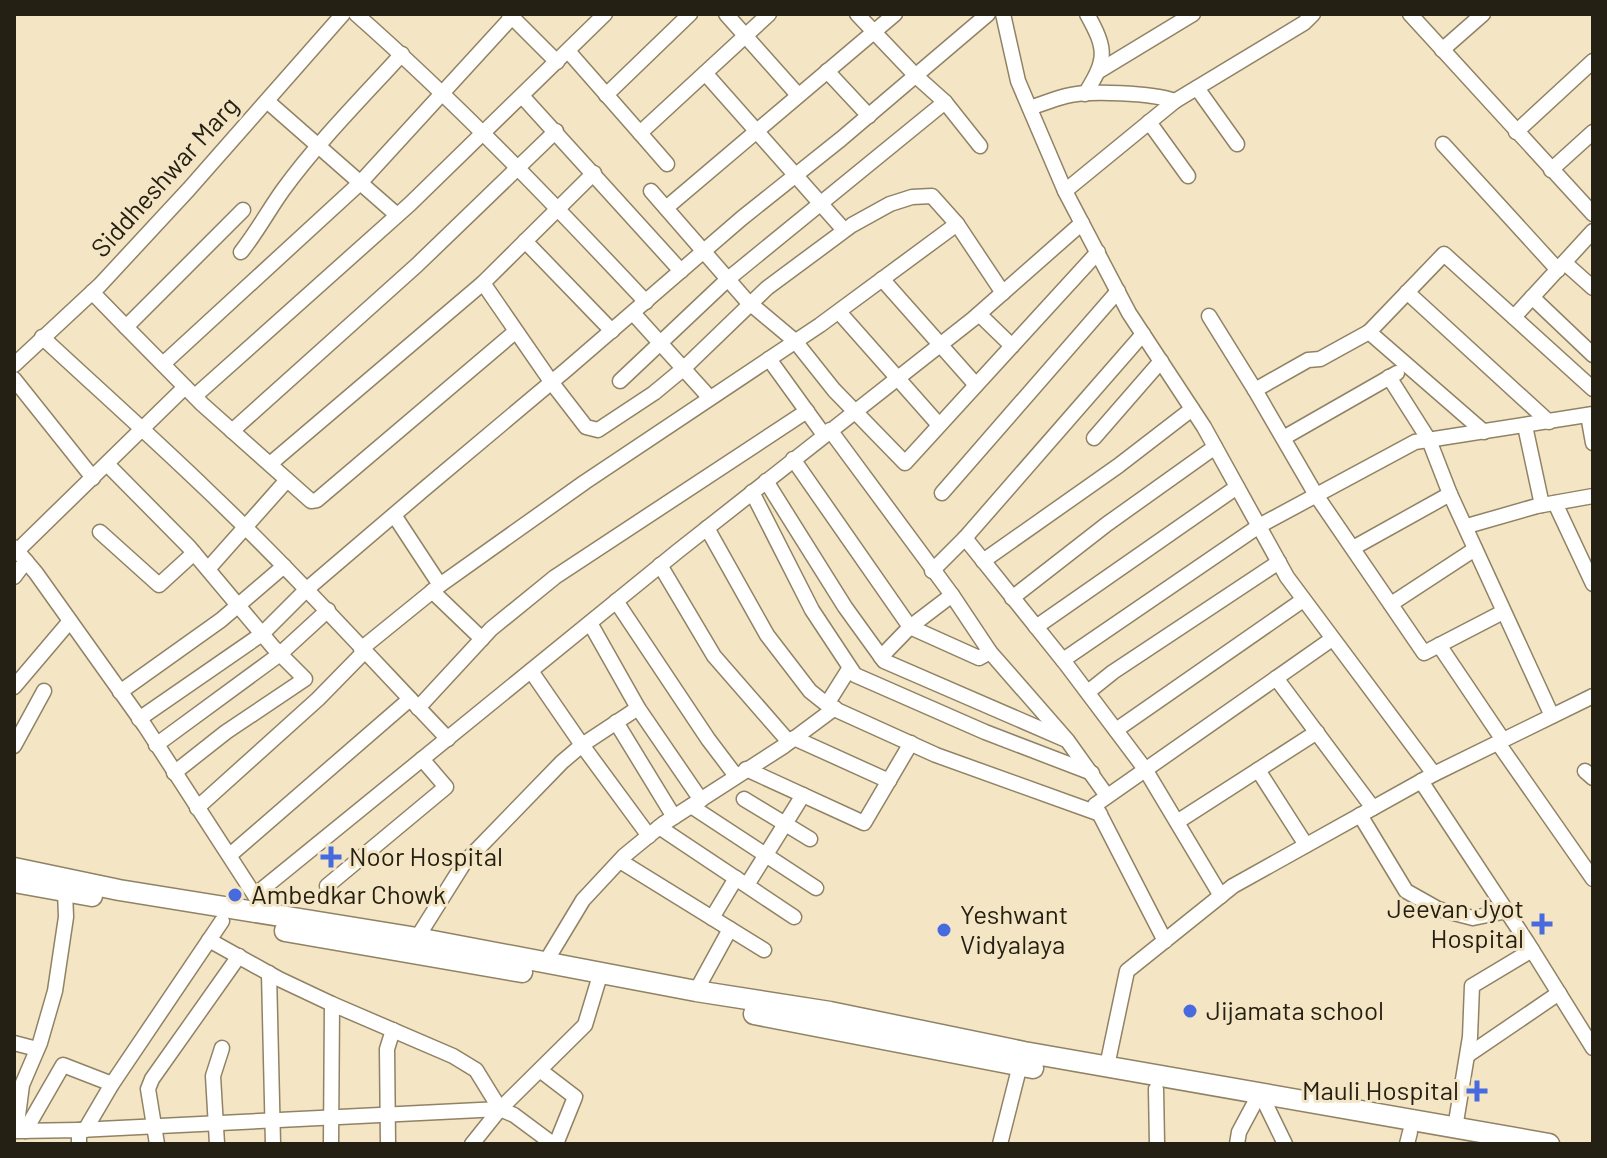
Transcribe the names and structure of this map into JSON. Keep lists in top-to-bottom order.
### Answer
{
  "streets": {
    "street": ["Siddheshwar Marg"]
  },
  "places": {
    "health": ["Noor Hospital", "Jeevan Jyot Hospital", "Mauli Hospital"],
    "other": ["Ambedkar Chowk", "Yeshwant Vidyalaya", "Jijamata school"]
  }
}
